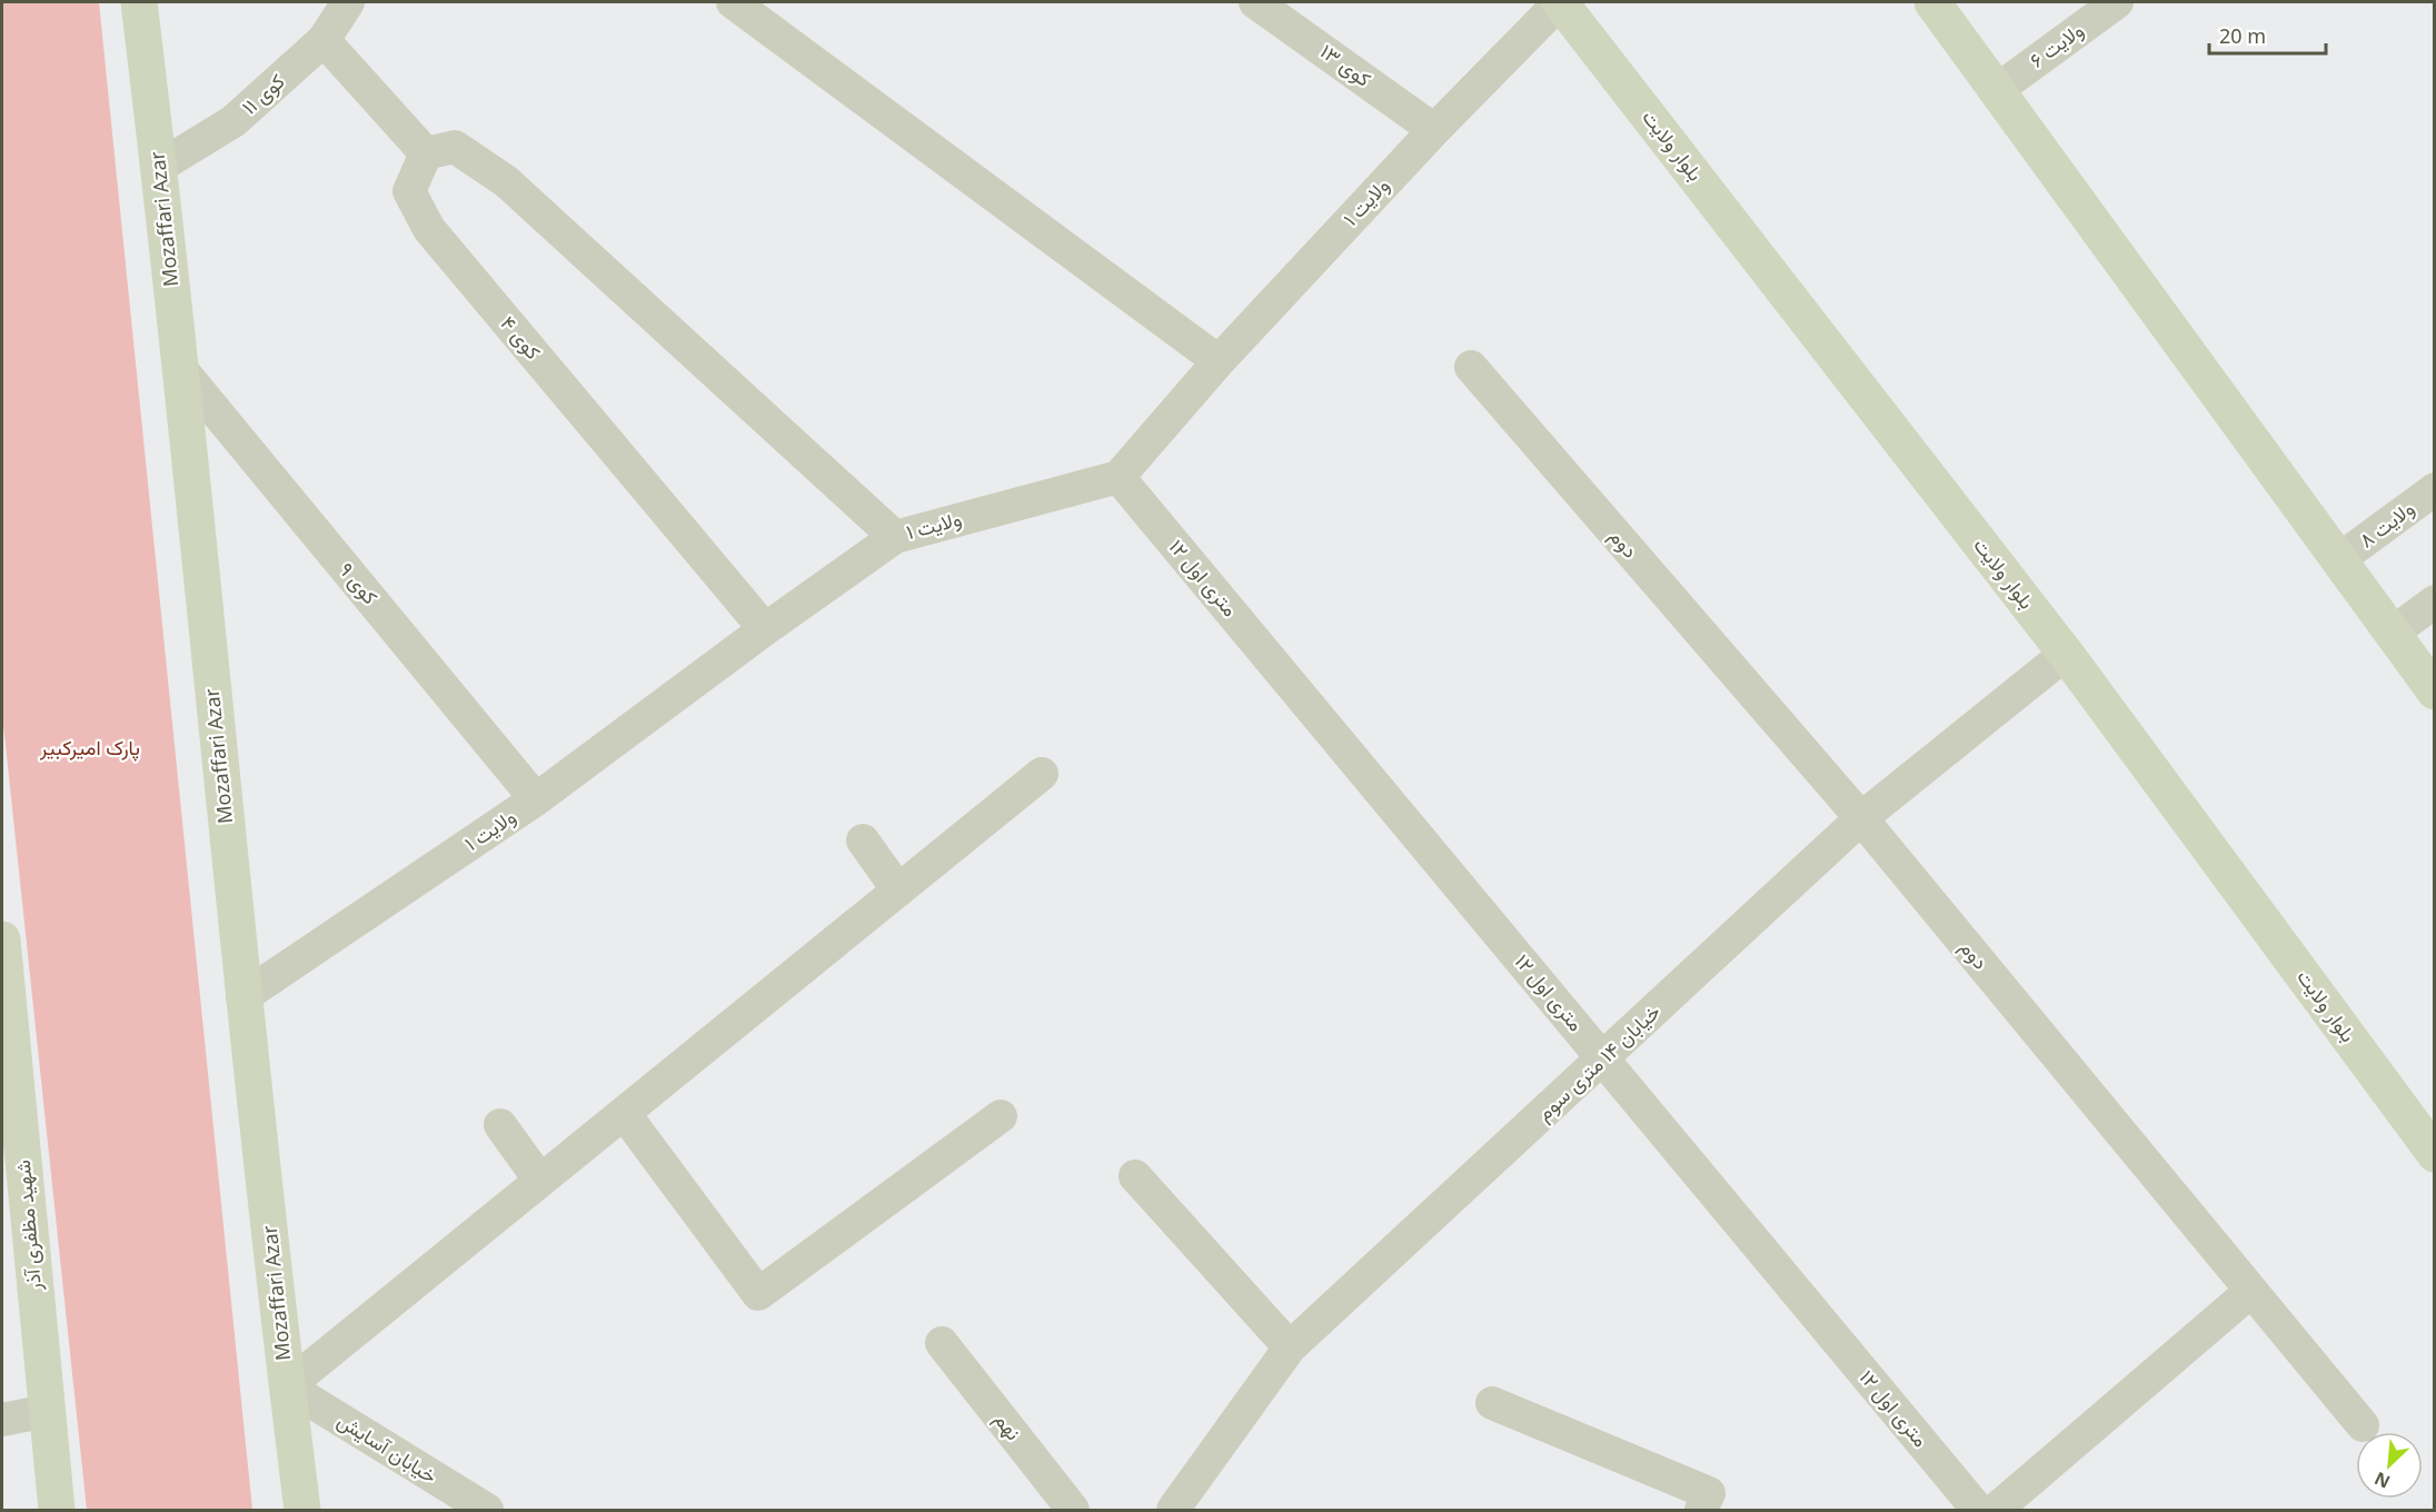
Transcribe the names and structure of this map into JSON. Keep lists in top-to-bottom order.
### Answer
{
  "streets": {
    "main road": ["بلوار ولایت", "Mozaffari Azar", "شهید مظفری آذر"],
    "street": [
      "ولایت ۶",
      "کوی ۱۳",
      "کوی ۱۱",
      "ولایت ۱",
      "کوی ۴",
      "ولایت ۸",
      "دوم",
      "۱۲ متری اول",
      "کوی ۹",
      "خیابان ۱۴ متری سوم",
      "نهم",
      "خیابان آسایش"
    ]
  },
  "crossings": [
    ["کوی ۱۳", "ولایت ۱"],
    ["کوی ۱۱", "Mozaffari Azar"],
    ["بلوار ولایت", "ولایت ۱"],
    ["بلوار ولایت", "خیابان ۱۴ متری سوم"],
    ["ولایت ۱", "Mozaffari Azar"],
    ["ولایت ۱", "کوی ۴"],
    ["ولایت ۱", "۱۲ متری اول"],
    ["ولایت ۱", "کوی ۹"],
    ["Mozaffari Azar", "کوی ۹"],
    ["Mozaffari Azar", "خیابان آسایش"],
    ["دوم", "خیابان ۱۴ متری سوم"],
    ["۱۲ متری اول", "خیابان ۱۴ متری سوم"]
  ],
  "parks": ["پارک امیرکبیر"],
  "scale_bar": "20 m",
  "north": "bottom left"
}
